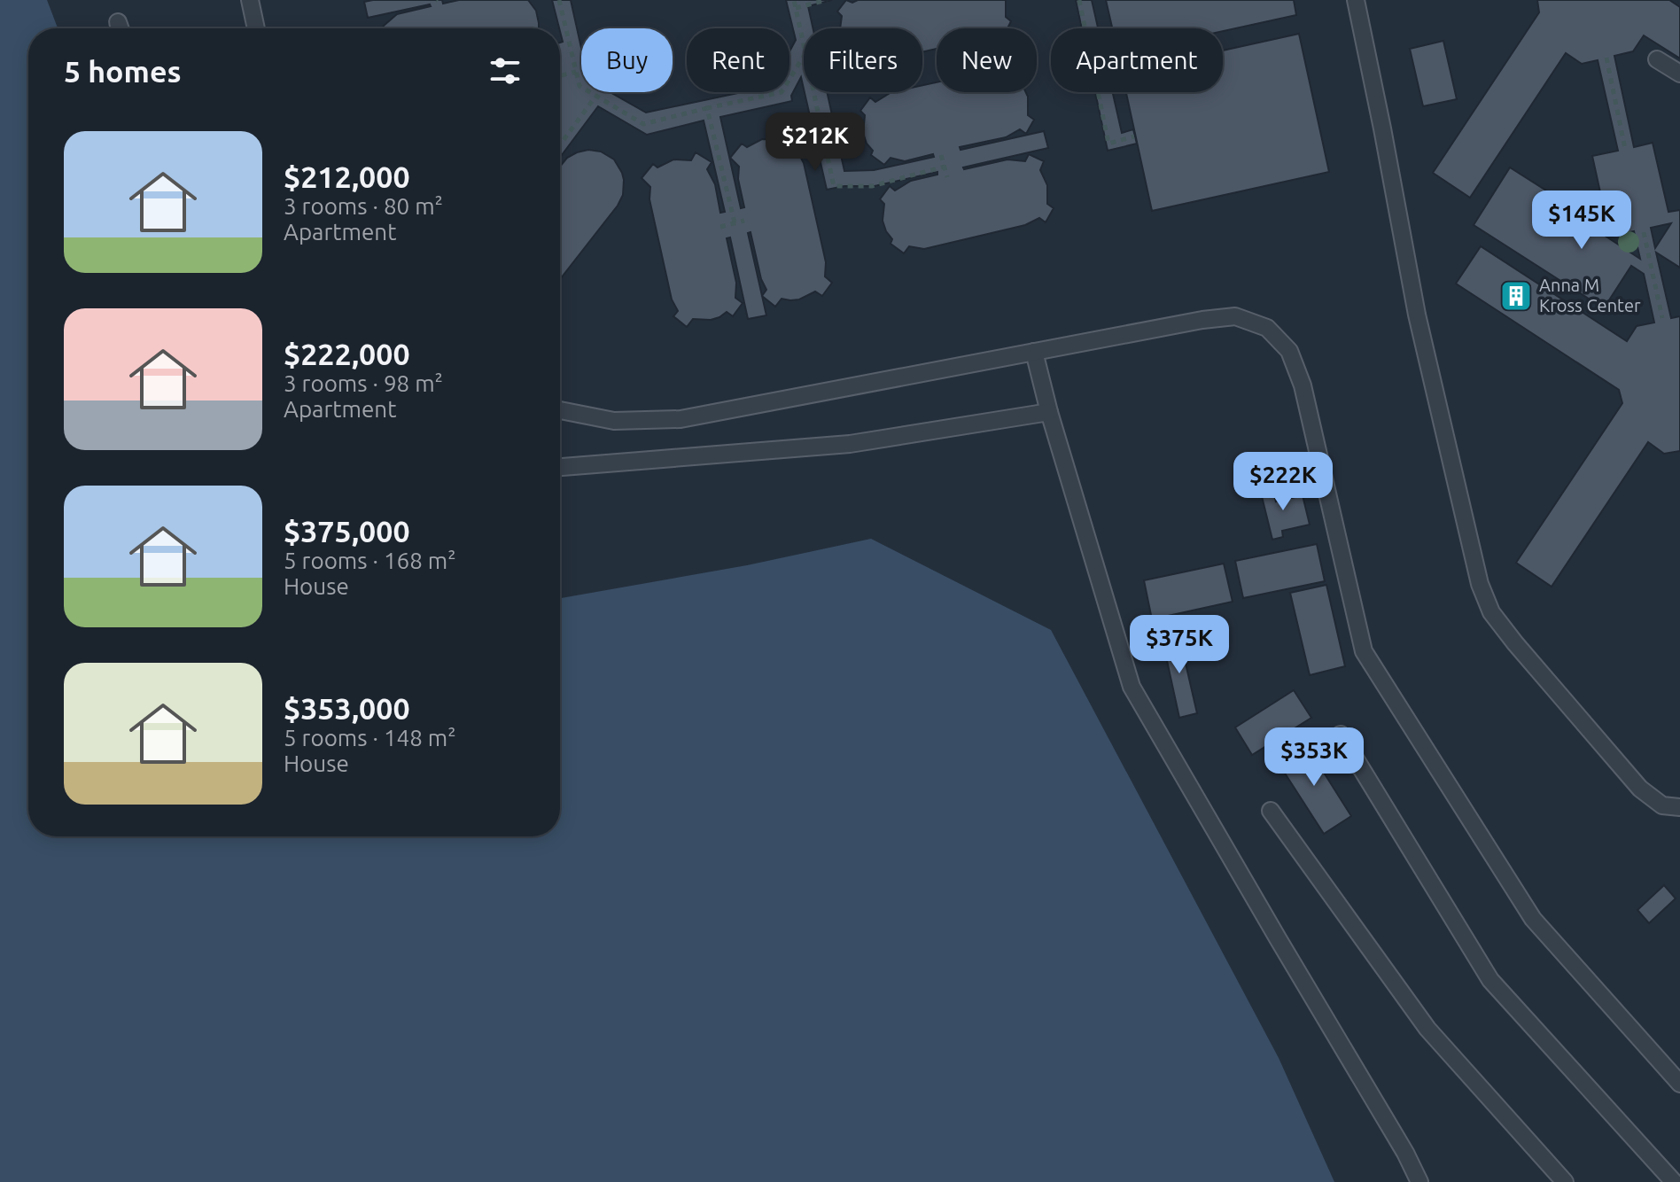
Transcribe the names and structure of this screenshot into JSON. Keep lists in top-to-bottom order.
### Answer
{
  "places": {
    "building": ["Anna M Kross Center"]
  },
  "page": {
    "chip": [
      "Buy",
      "Rent",
      "Filters",
      "New",
      "Apartment"
    ],
    "heading": "5 homes",
    "price": [
      "$212K",
      "$145K",
      "$222K",
      "$375K",
      "$353K"
    ],
    "list": [
      {
        "name": "$212,000",
        "note": "3 rooms · 80 m² · Apartment"
      },
      {
        "name": "$222,000",
        "note": "3 rooms · 98 m² · Apartment"
      },
      {
        "name": "$375,000",
        "note": "5 rooms · 168 m² · House"
      },
      {
        "name": "$353,000",
        "note": "5 rooms · 148 m² · House"
      }
    ]
  }
}
